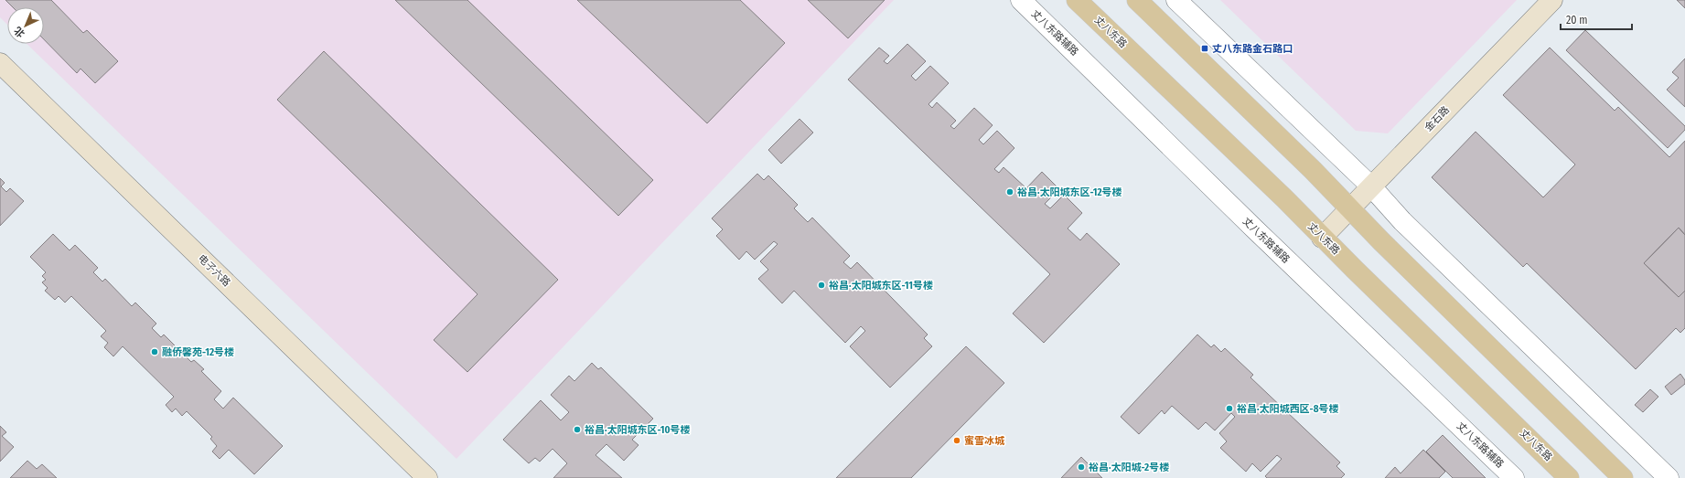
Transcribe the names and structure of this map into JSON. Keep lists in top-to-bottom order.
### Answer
{
  "streets": {
    "main road": ["丈八东路"],
    "street": ["丈八东路辅路", "金石路", "电子六路"]
  },
  "crossings": [
    ["丈八东路", "金石路"]
  ],
  "places": {
    "transit": ["丈八东路金石路口"],
    "other": [
      "裕昌·太阳城东区-12号楼",
      "裕昌·太阳城东区-11号楼",
      "融侨馨苑-12号楼",
      "裕昌·太阳城西区-8号楼",
      "裕昌·太阳城东区-10号楼",
      "蜜雪冰城",
      "裕昌·太阳城-2号楼"
    ]
  },
  "scale_bar": "20 m",
  "north": "bottom left"
}
